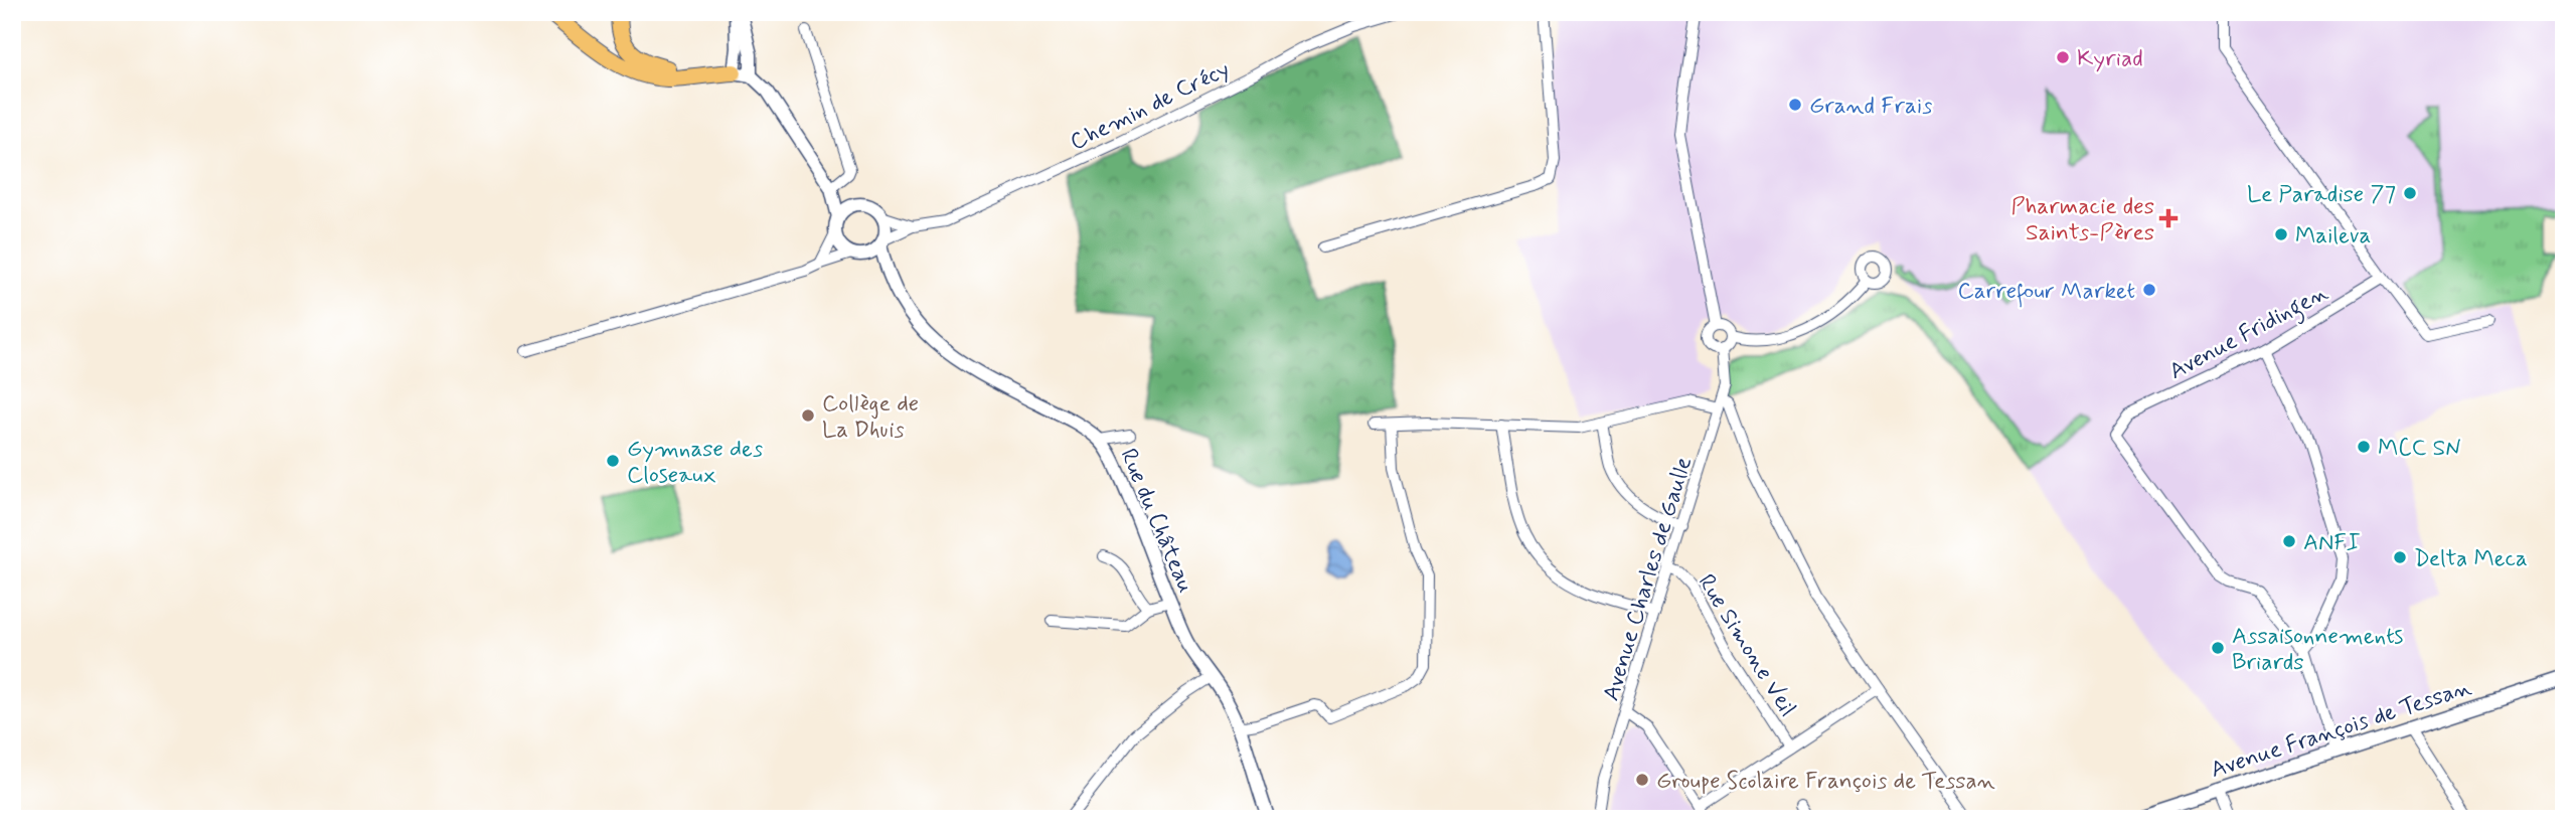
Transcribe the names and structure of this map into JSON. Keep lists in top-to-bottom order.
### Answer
{
  "streets": {
    "street": [
      "Chemin de Crécy",
      "Avenue Fridingen",
      "Rue du Château",
      "Avenue Charles de Gaulle",
      "Rue Simone Veil",
      "Avenue François de Tessan"
    ]
  },
  "crossings": [
    ["Chemin de Crécy", "Rue du Château"],
    ["Avenue Charles de Gaulle", "Rue Simone Veil"]
  ],
  "places": {
    "other": [
      "Kyriad",
      "Grand Frais",
      "Le Paradise 77",
      "Maileva",
      "Carrefour Market",
      "Collège de La Dhuis",
      "MCC SN",
      "Gymnase des Closeaux",
      "ANFI",
      "Delta Meca",
      "Assaisonnements Briards",
      "Groupe Scolaire François de Tessan"
    ],
    "health": ["Pharmacie des Saints-Pères"]
  }
}
